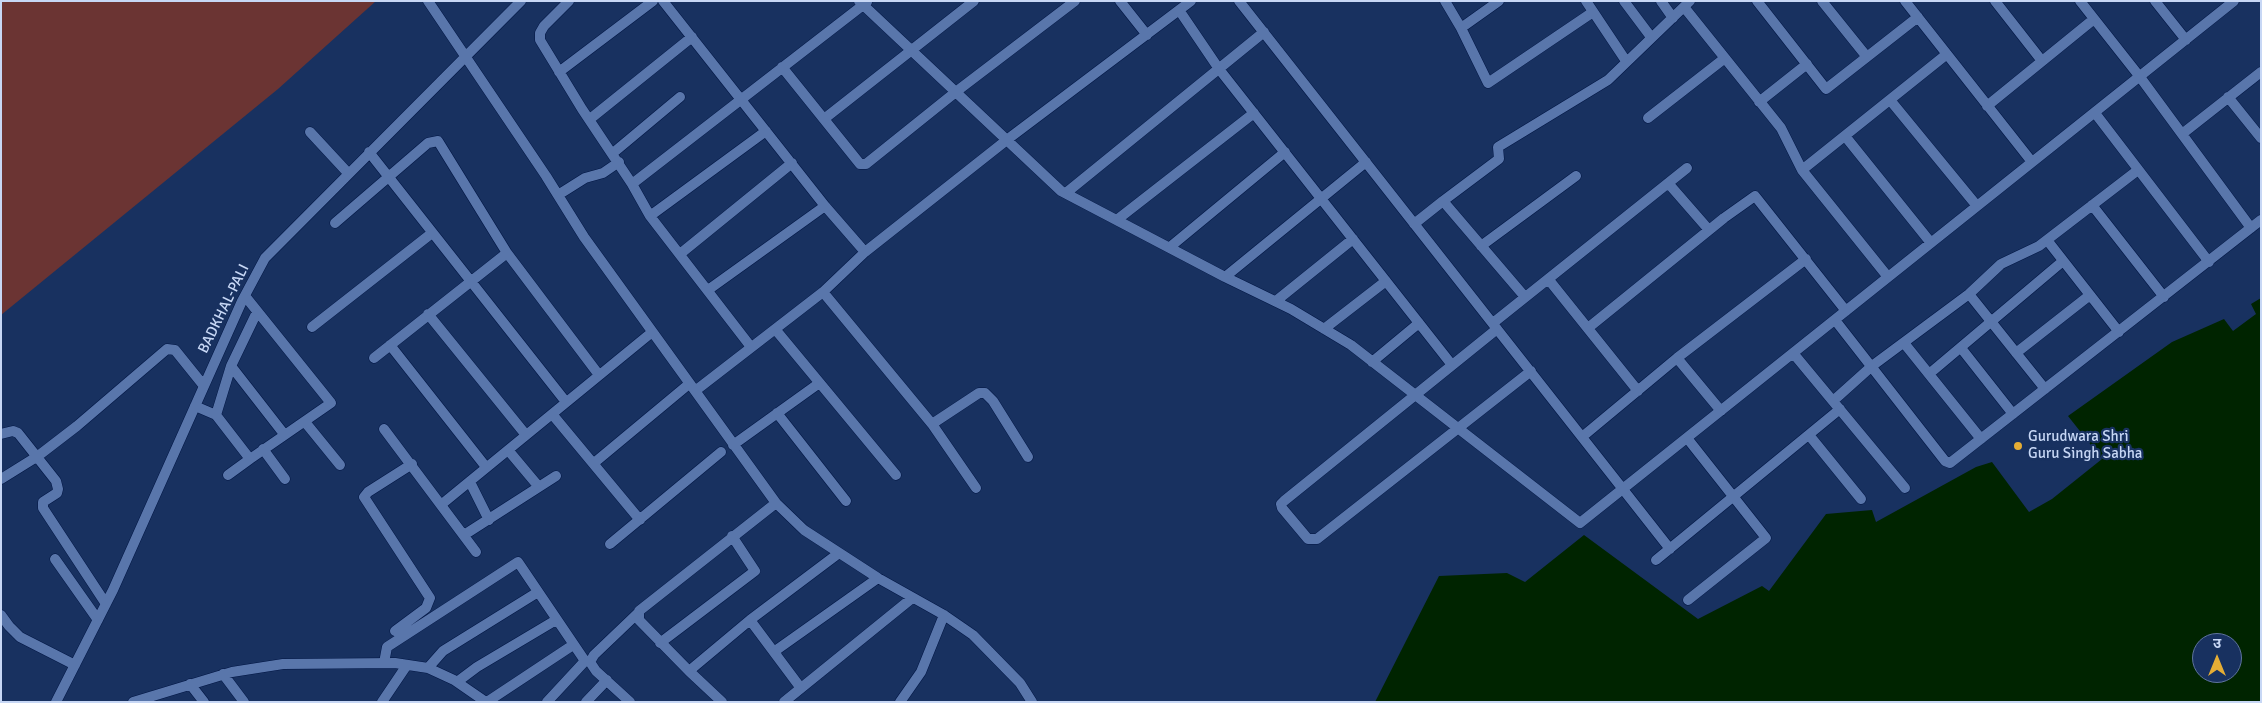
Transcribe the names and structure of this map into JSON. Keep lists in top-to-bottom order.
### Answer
{
  "streets": {
    "street": ["BADKHAL-PALI"]
  },
  "places": ["Gurudwara Shri Guru Singh Sabha"],
  "north": "top"
}
